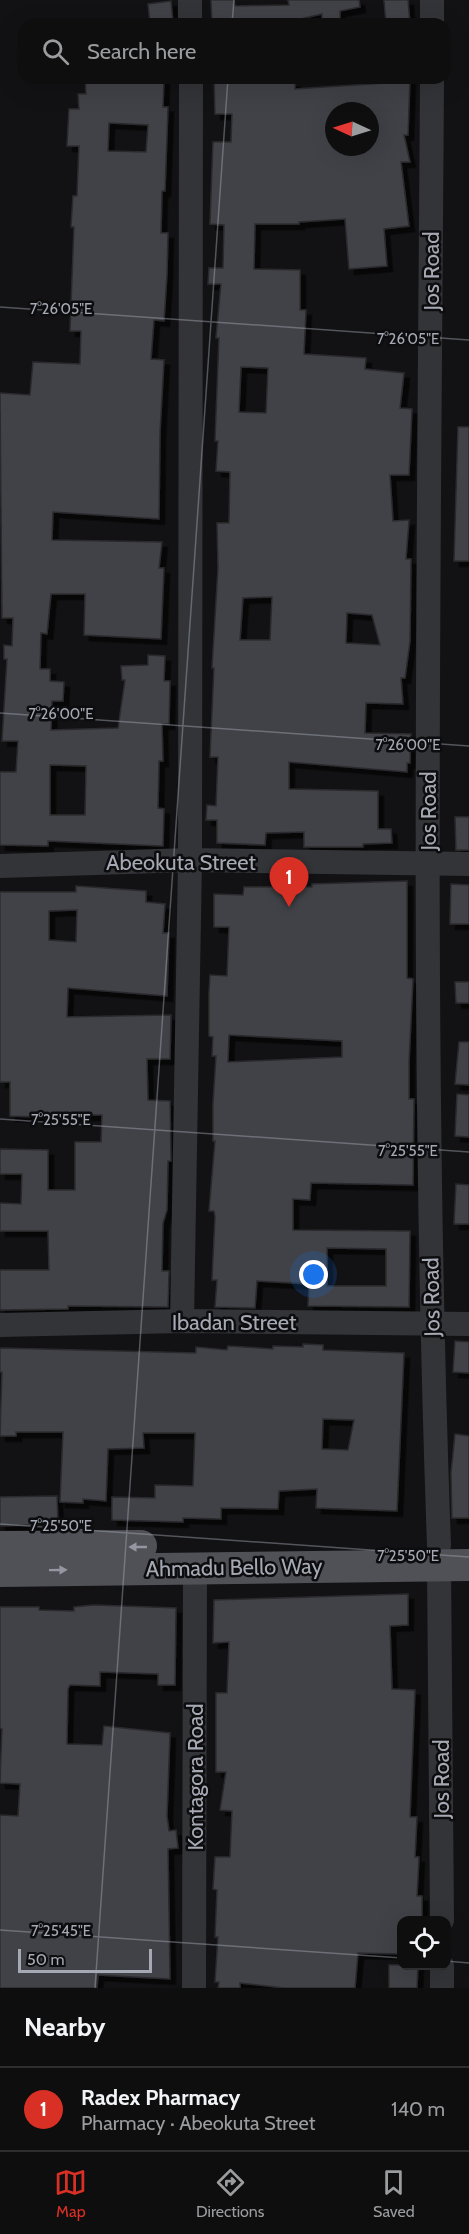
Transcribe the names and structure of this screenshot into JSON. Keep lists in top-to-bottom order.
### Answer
{
  "streets": {
    "main road": ["Ahmadu Bello Way"],
    "street": [
      "Jos Road",
      "Abeokuta Street",
      "Ibadan Street",
      "Kontagora Road"
    ]
  },
  "crossings": [
    ["Jos Road", "Abeokuta Street"],
    ["Jos Road", "Ibadan Street"],
    ["Jos Road", "Ahmadu Bello Way"],
    ["Ahmadu Bello Way", "Kontagora Road"]
  ],
  "scale_bar": "50 m",
  "north": "left",
  "page": {
    "search": "Search here",
    "pins": "1",
    "scale": "50 m",
    "heading": "Nearby",
    "list": [
      {
        "mark": "1",
        "name": "Radex Pharmacy",
        "note": "Pharmacy · Abeokuta Street",
        "value": "140 m"
      }
    ],
    "nav": ["Map", "Directions", "Saved"]
  },
  "coordinates": [
    "7°26'05\"E",
    "7°26'00\"E",
    "7°25'55\"E",
    "7°25'50\"E",
    "7°25'45\"E"
  ]
}
